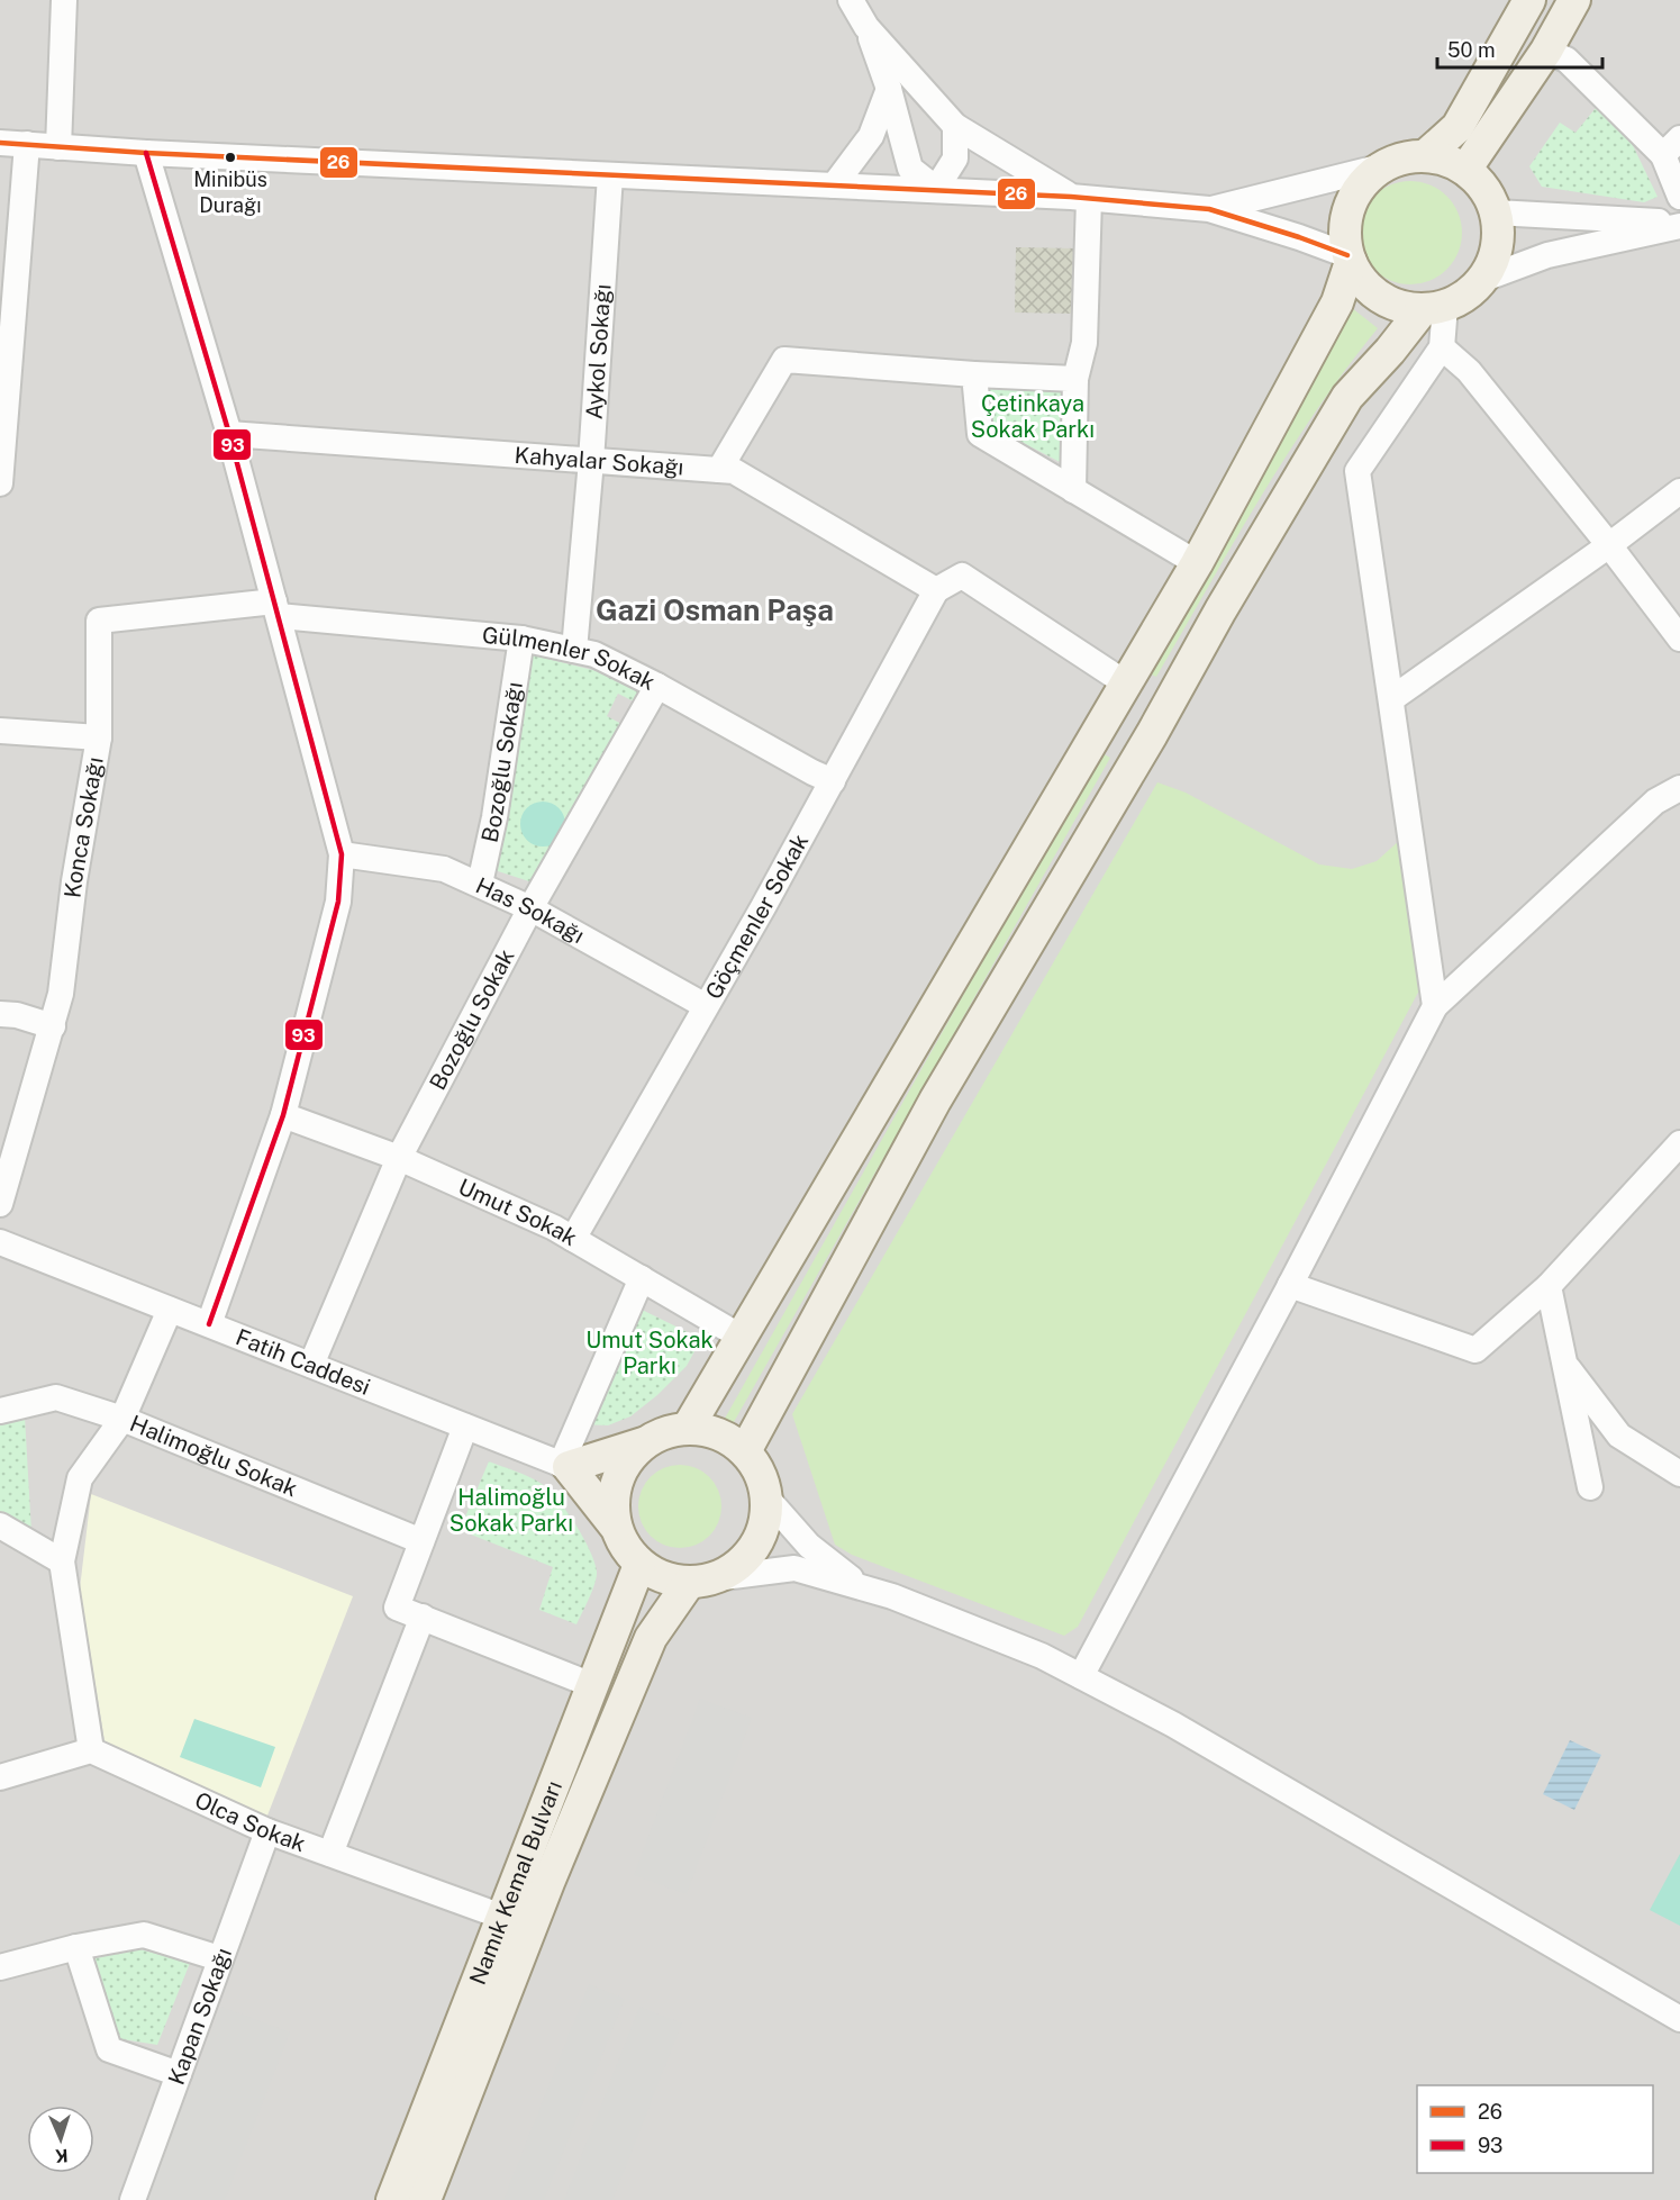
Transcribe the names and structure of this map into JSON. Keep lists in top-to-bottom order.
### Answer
{
  "streets": {
    "main road": ["Namık Kemal Bulvarı"],
    "street": [
      "Aykol Sokağı",
      "Kahyalar Sokağı",
      "Gülmenler Sokak",
      "Bozoğlu Sokağı",
      "Konca Sokağı",
      "Has Sokağı",
      "Göçmenler Sokak",
      "Bozoğlu Sokak",
      "Umut Sokak",
      "Fatih Caddesi",
      "Halimoğlu Sokak",
      "Olca Sokak",
      "Kapan Sokağı"
    ]
  },
  "crossings": [
    ["Aykol Sokağı", "Kahyalar Sokağı"],
    ["Aykol Sokağı", "Gülmenler Sokak"],
    ["Kahyalar Sokağı", "Göçmenler Sokak"],
    ["Gülmenler Sokak", "Bozoğlu Sokağı"],
    ["Gülmenler Sokak", "Konca Sokağı"],
    ["Gülmenler Sokak", "Göçmenler Sokak"],
    ["Gülmenler Sokak", "Bozoğlu Sokak"],
    ["Bozoğlu Sokağı", "Has Sokağı"],
    ["Has Sokağı", "Göçmenler Sokak"],
    ["Has Sokağı", "Bozoğlu Sokak"],
    ["Göçmenler Sokak", "Umut Sokak"],
    ["Bozoğlu Sokak", "Umut Sokak"],
    ["Bozoğlu Sokak", "Fatih Caddesi"],
    ["Olca Sokak", "Namık Kemal Bulvarı"],
    ["Olca Sokak", "Kapan Sokağı"]
  ],
  "districts": ["Gazi Osman Paşa"],
  "parks": ["Çetinkaya Sokak Parkı", "Umut Sokak Parkı", "Halimoğlu Sokak Parkı"],
  "places": ["Minibüs Durağı"],
  "lines": ["transit line 26", "transit line 93"],
  "legend": ["26", "93"],
  "scale_bar": "50 m",
  "north": "bottom"
}
